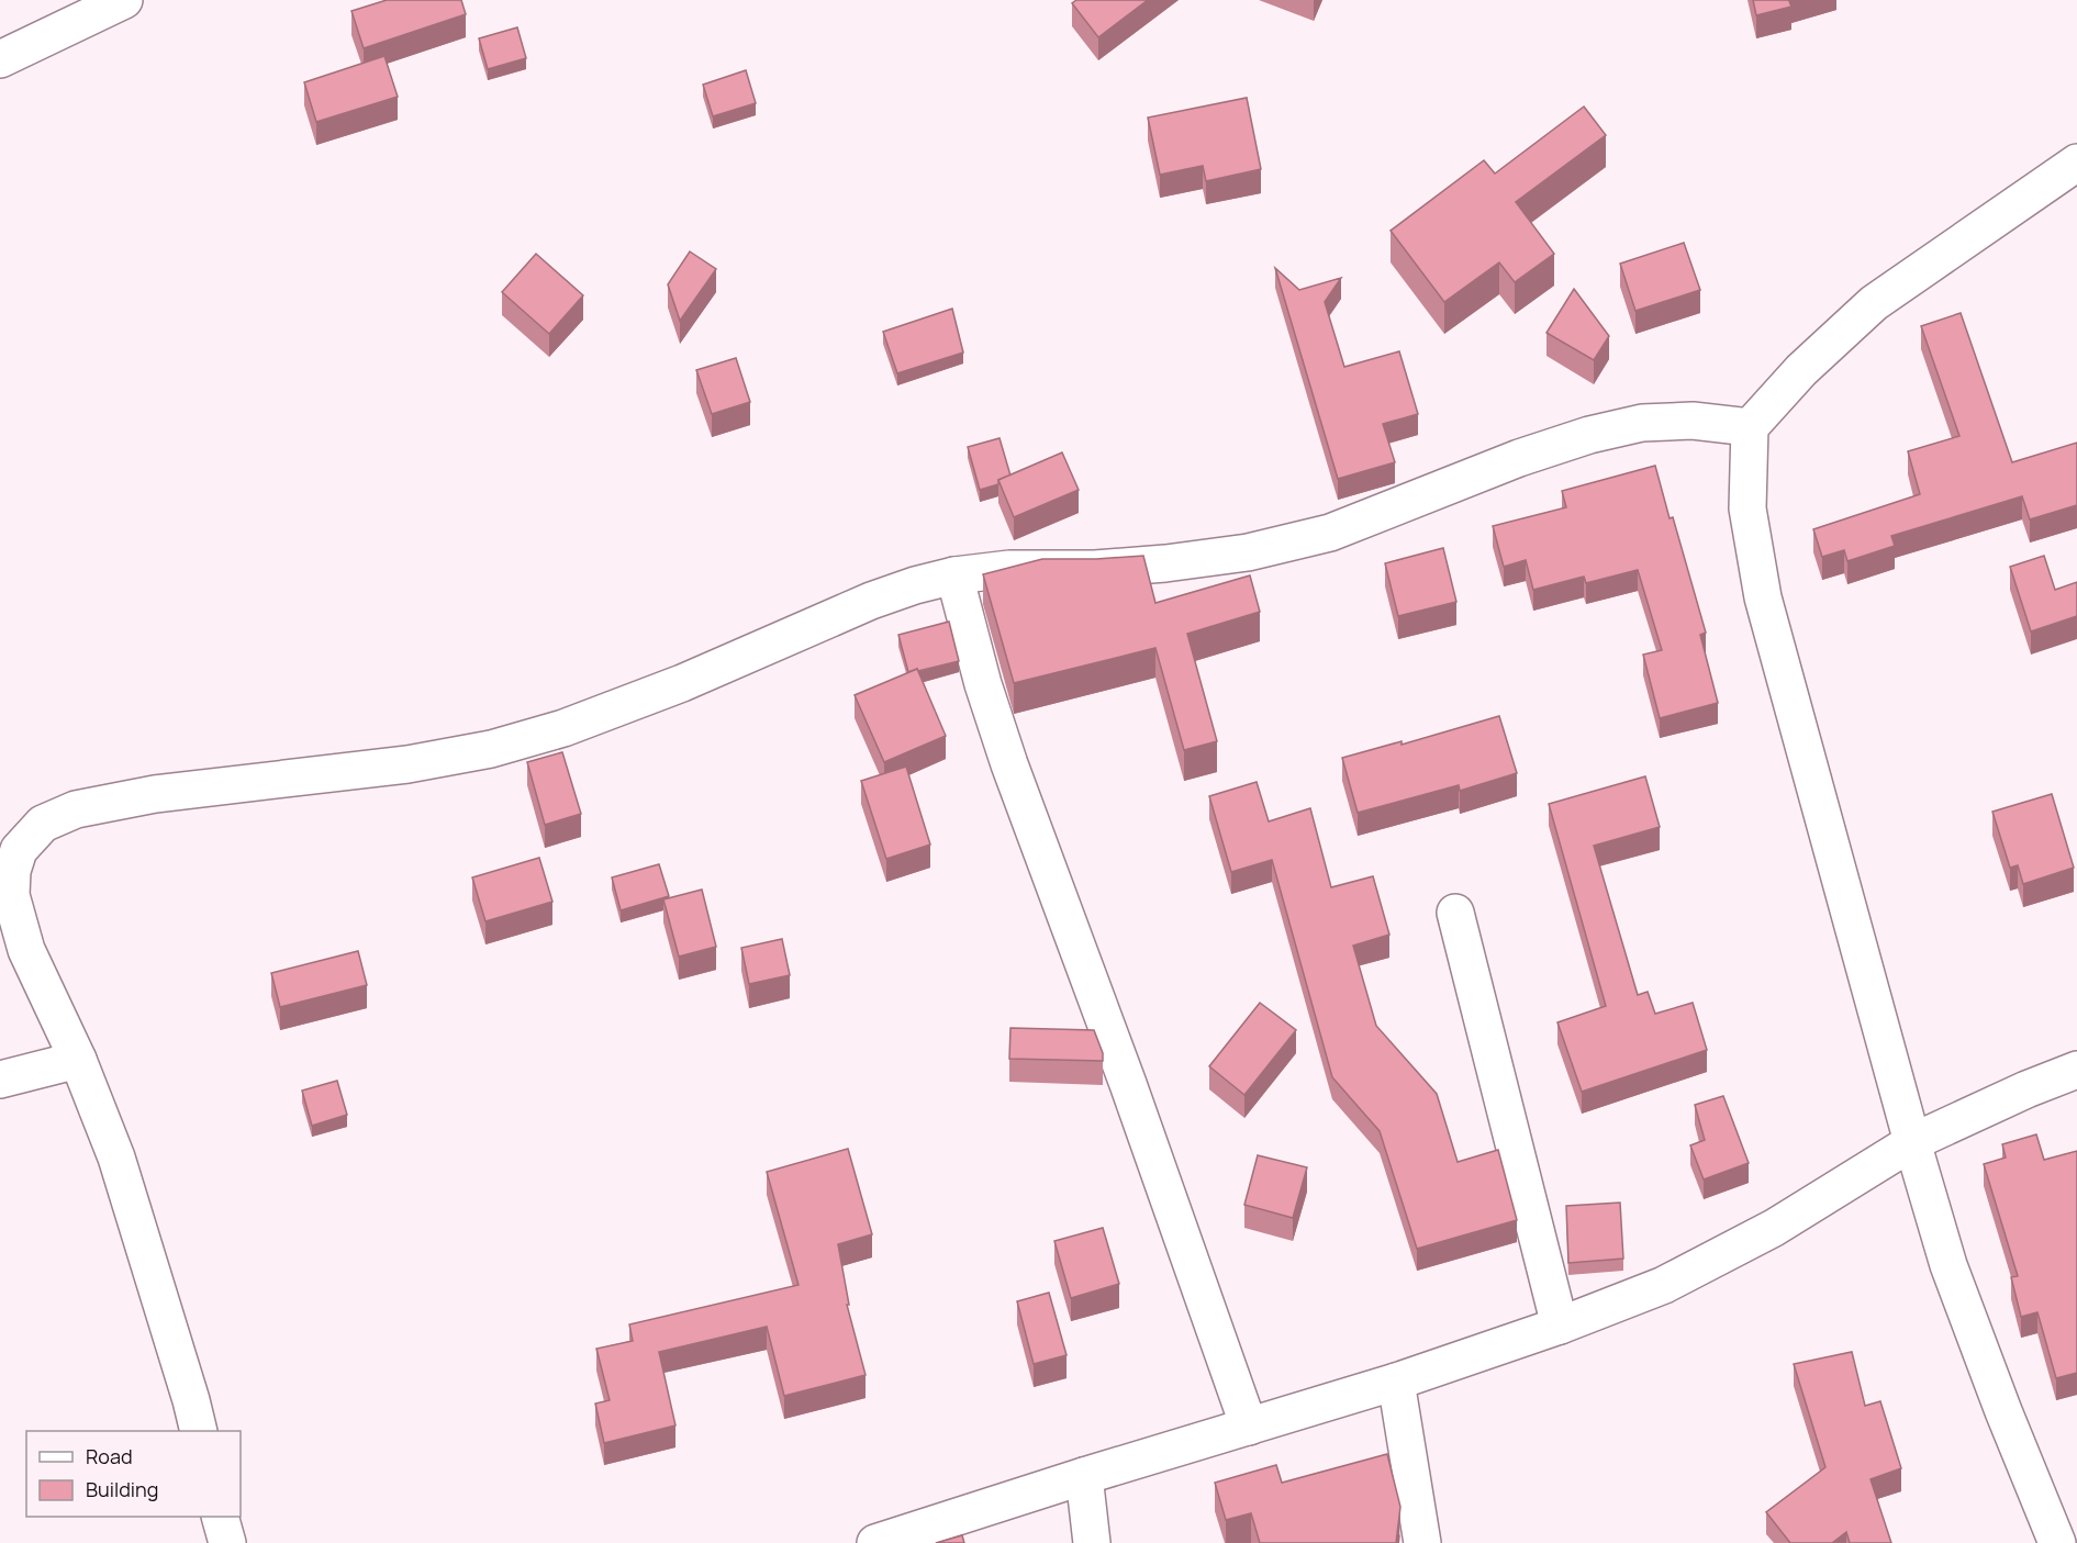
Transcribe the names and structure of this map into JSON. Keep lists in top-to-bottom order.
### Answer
{
  "legend": ["Road", "Building"]
}
